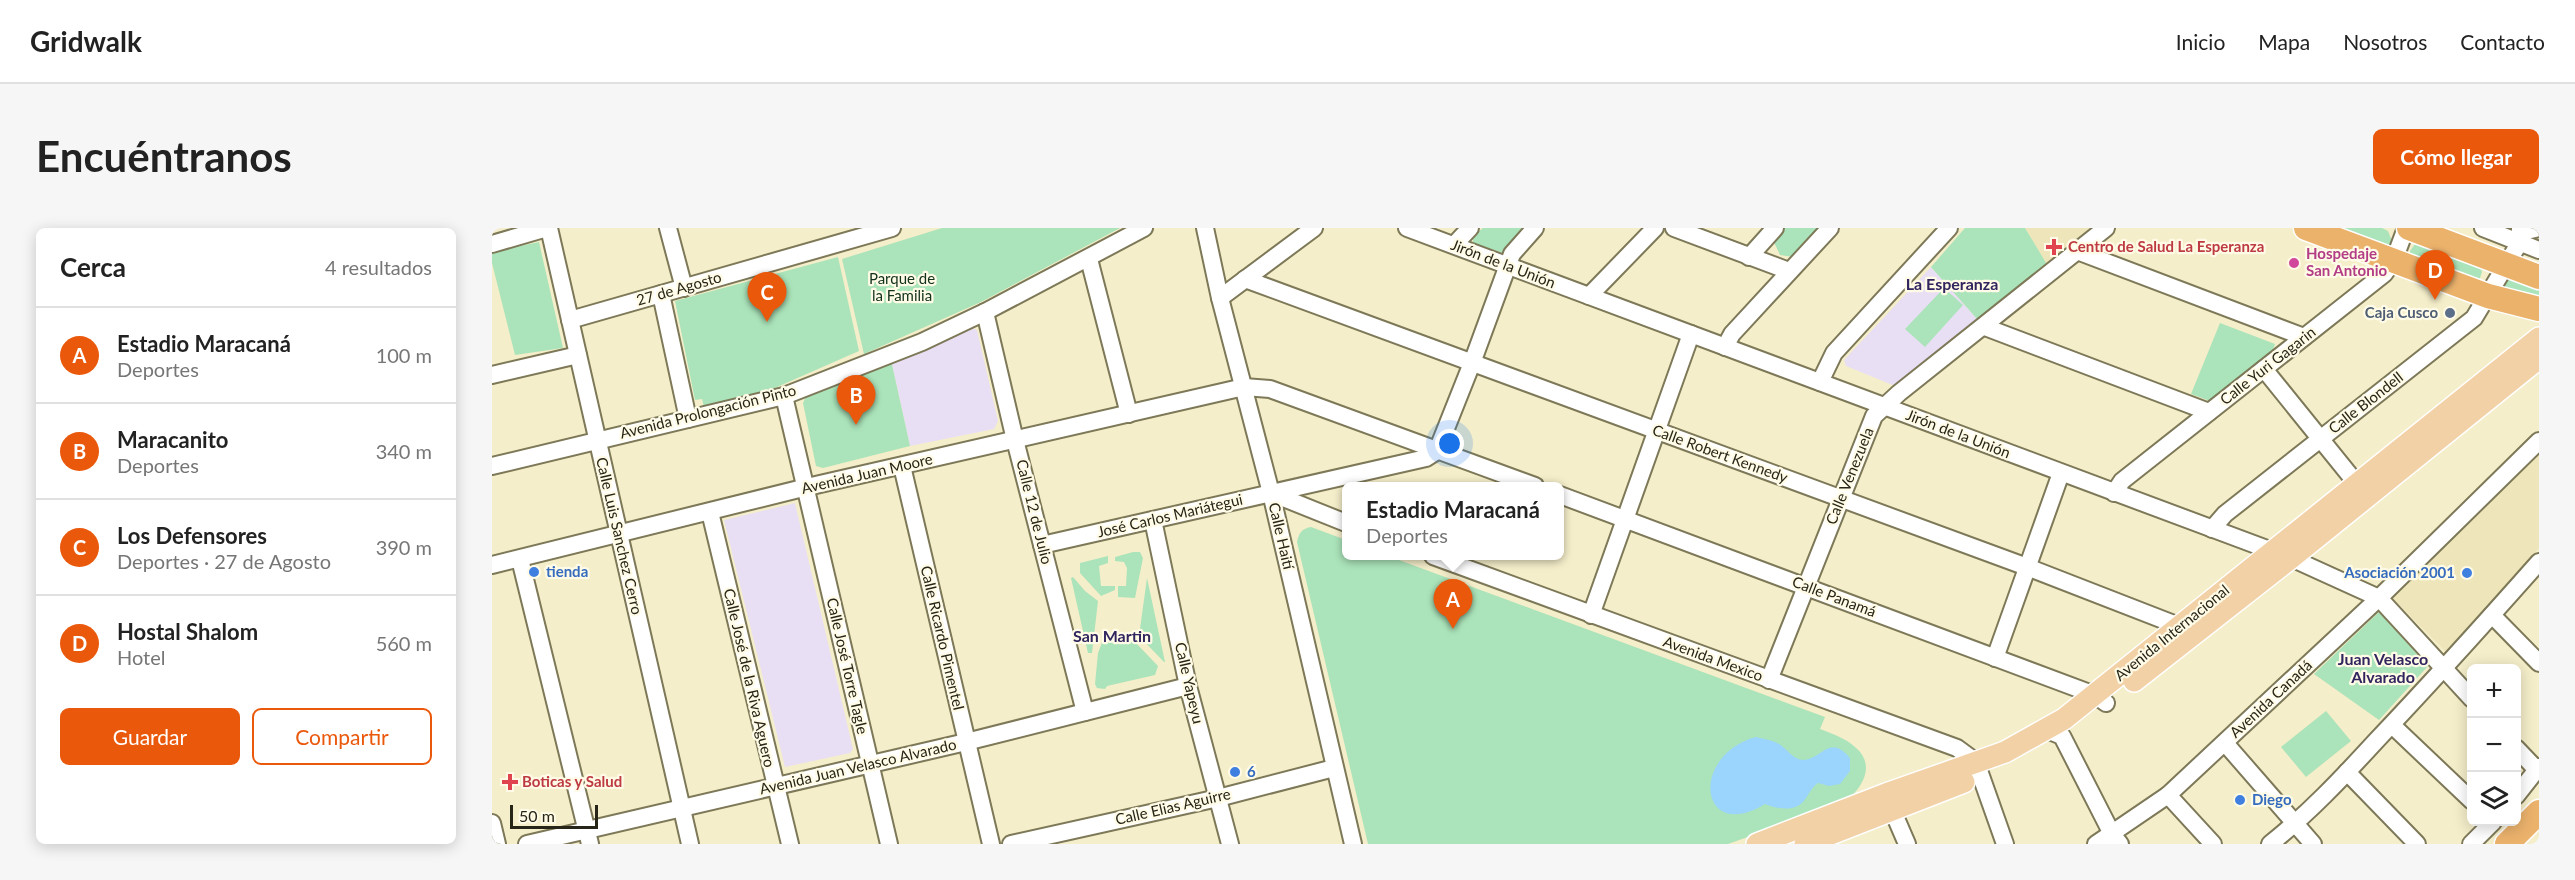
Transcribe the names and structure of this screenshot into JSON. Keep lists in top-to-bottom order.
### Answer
{
  "streets": {
    "main road": ["Avenida Internacional"],
    "street": [
      "Jirón de la Unión",
      "27 de Agosto",
      "Calle Yuri Gagarin",
      "Calle Blondell",
      "Avenida Prolongación Pinto",
      "Calle Robert Kennedy",
      "Avenida Juan Moore",
      "Calle Venezuela",
      "Calle 12 de Julio",
      "José Carlos Mariátegui",
      "Calle Luis Sanchez Cerro",
      "Calle Haití",
      "Calle Panamá",
      "Calle Ricardo Pimentel",
      "Avenida Mexico",
      "Calle José Torre Tagle",
      "Calle José de la Riva Aguero",
      "Calle Yapeyu",
      "Avenida Canadá",
      "Avenida Juan Velasco Alvarado",
      "Calle Elias Aguirre"
    ]
  },
  "crossings": [
    ["Jirón de la Unión", "Calle Yuri Gagarin"],
    ["Jirón de la Unión", "Calle Blondell"],
    ["Jirón de la Unión", "Calle Venezuela"],
    ["Jirón de la Unión", "Avenida Internacional"],
    ["Jirón de la Unión", "Avenida Canadá"],
    ["27 de Agosto", "Calle Luis Sanchez Cerro"],
    ["Avenida Prolongación Pinto", "Calle 12 de Julio"],
    ["Avenida Prolongación Pinto", "Calle Luis Sanchez Cerro"],
    ["Avenida Prolongación Pinto", "Calle José Torre Tagle"],
    ["Calle Robert Kennedy", "Calle Venezuela"],
    ["Calle Robert Kennedy", "Avenida Internacional"],
    ["Avenida Juan Moore", "Calle 12 de Julio"],
    ["Avenida Juan Moore", "Calle Luis Sanchez Cerro"],
    ["Avenida Juan Moore", "Calle Haití"],
    ["Avenida Juan Moore", "Calle Ricardo Pimentel"],
    ["Avenida Juan Moore", "Calle José Torre Tagle"],
    ["Avenida Juan Moore", "Calle José de la Riva Aguero"],
    ["Calle Venezuela", "Calle Panamá"],
    ["Calle Venezuela", "Avenida Mexico"],
    ["Calle 12 de Julio", "José Carlos Mariátegui"],
    ["Calle 12 de Julio", "Avenida Juan Velasco Alvarado"],
    ["José Carlos Mariátegui", "Calle Haití"],
    ["José Carlos Mariátegui", "Calle Yapeyu"],
    ["Calle Luis Sanchez Cerro", "Avenida Juan Velasco Alvarado"],
    ["Calle Haití", "Calle Elias Aguirre"],
    ["Calle Panamá", "Avenida Internacional"],
    ["Avenida Internacional", "Avenida Mexico"],
    ["Calle Ricardo Pimentel", "Avenida Juan Velasco Alvarado"],
    ["Calle José Torre Tagle", "Avenida Juan Velasco Alvarado"],
    ["Calle José de la Riva Aguero", "Avenida Juan Velasco Alvarado"],
    ["Calle Yapeyu", "Avenida Juan Velasco Alvarado"],
    ["Calle Yapeyu", "Calle Elias Aguirre"]
  ],
  "districts": ["La Esperanza", "San Martin", "Juan Velasco Alvarado"],
  "parks": ["Parque de la Familia"],
  "places": {
    "health": ["Centro de Salud La Esperanza", "Boticas y Salud"],
    "other": [
      "Hospedaje San Antonio",
      "Caja Cusco",
      "tienda",
      "Asociación 2001",
      "6",
      "Diego"
    ]
  },
  "scale_bar": "50 m",
  "page": {
    "header": "Gridwalk",
    "nav": [
      "Inicio",
      "Mapa",
      "Nosotros",
      "Contacto"
    ],
    "buttons": [
      "Cómo llegar",
      ["Guardar", "Compartir"]
    ],
    "title": "Encuéntranos",
    "heading": ["Cerca", "4 resultados"],
    "pins": [
      "D",
      "C",
      "B",
      "A"
    ],
    "list": [
      {
        "mark": "A",
        "name": "Estadio Maracaná",
        "note": "Deportes",
        "value": "100 m"
      },
      {
        "mark": "B",
        "name": "Maracanito",
        "note": "Deportes",
        "value": "340 m"
      },
      {
        "mark": "C",
        "name": "Los Defensores",
        "note": "Deportes · 27 de Agosto",
        "value": "390 m"
      },
      {
        "mark": "D",
        "name": "Hostal Shalom",
        "note": "Hotel",
        "value": "560 m"
      }
    ],
    "popup": ["Estadio Maracaná", "Deportes"],
    "map_buttons": ["+", "−"],
    "scale": "50 m"
  }
}
